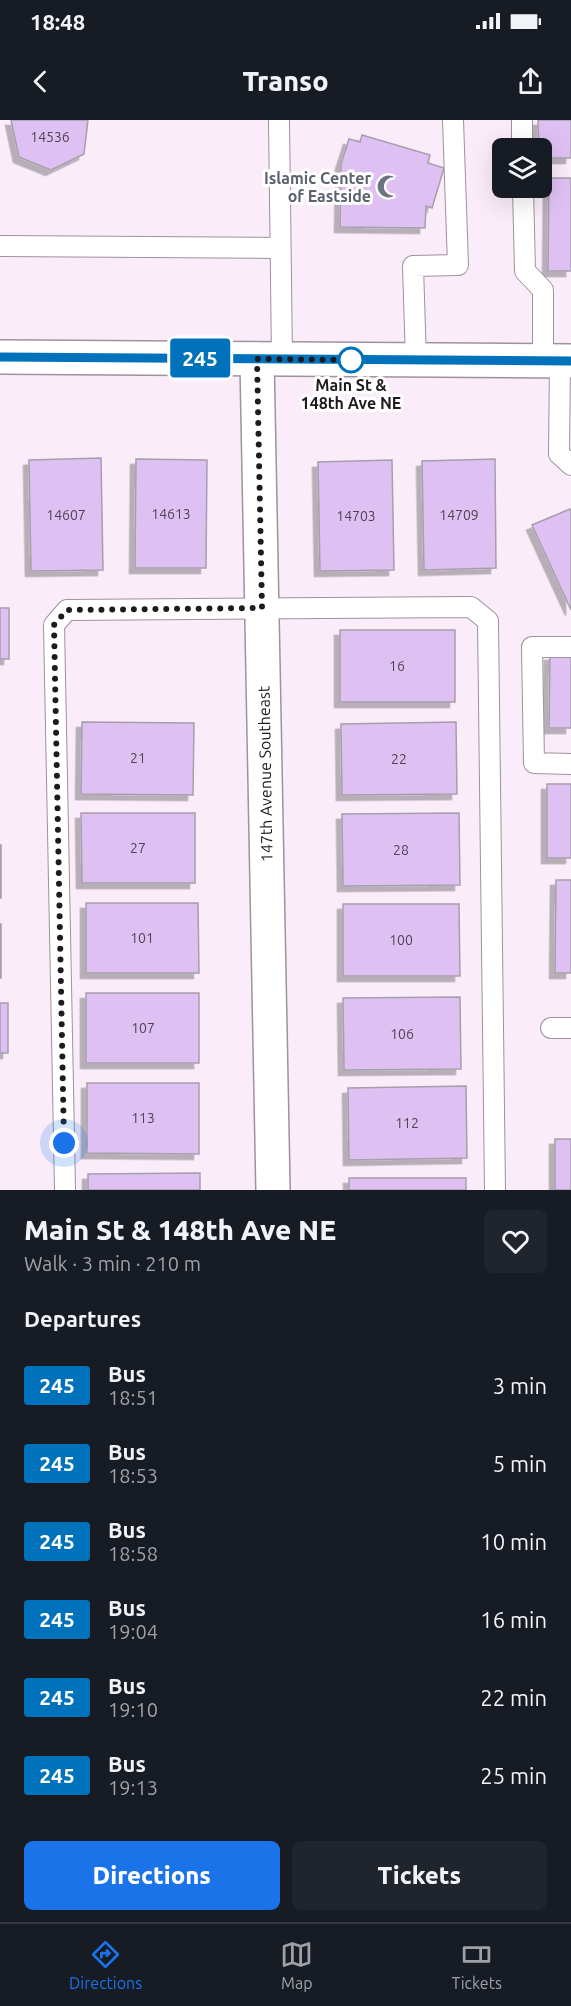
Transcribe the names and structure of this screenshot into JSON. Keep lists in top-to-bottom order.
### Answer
{
  "streets": {
    "street": ["147th Avenue Southeast"]
  },
  "places": {
    "mosque": ["Islamic Center of Eastside"],
    "other": ["Main St & 148th Ave NE"]
  },
  "lines": ["bus line 245"],
  "house_numbers": [
    "14536",
    "14613",
    "14607",
    "14709",
    "14703",
    "16",
    "21",
    "22",
    "27",
    "28",
    "101",
    "100",
    "107",
    "106",
    "113",
    "112"
  ],
  "page": {
    "status": "18:48",
    "header": "Transo",
    "on_map": "245",
    "heading": [
      ["Main St & 148th Ave NE", "Walk · 3 min · 210 m"],
      "Departures"
    ],
    "list": [
      {
        "mark": "245",
        "name": "Bus",
        "note": "18:51",
        "value": "3 min"
      },
      {
        "mark": "245",
        "name": "Bus",
        "note": "18:53",
        "value": "5 min"
      },
      {
        "mark": "245",
        "name": "Bus",
        "note": "18:58",
        "value": "10 min"
      },
      {
        "mark": "245",
        "name": "Bus",
        "note": "19:04",
        "value": "16 min"
      },
      {
        "mark": "245",
        "name": "Bus",
        "note": "19:10",
        "value": "22 min"
      },
      {
        "mark": "245",
        "name": "Bus",
        "note": "19:13",
        "value": "25 min"
      }
    ],
    "buttons": ["Directions", "Tickets"],
    "tabs": ["Directions", "Map", "Tickets"]
  }
}
